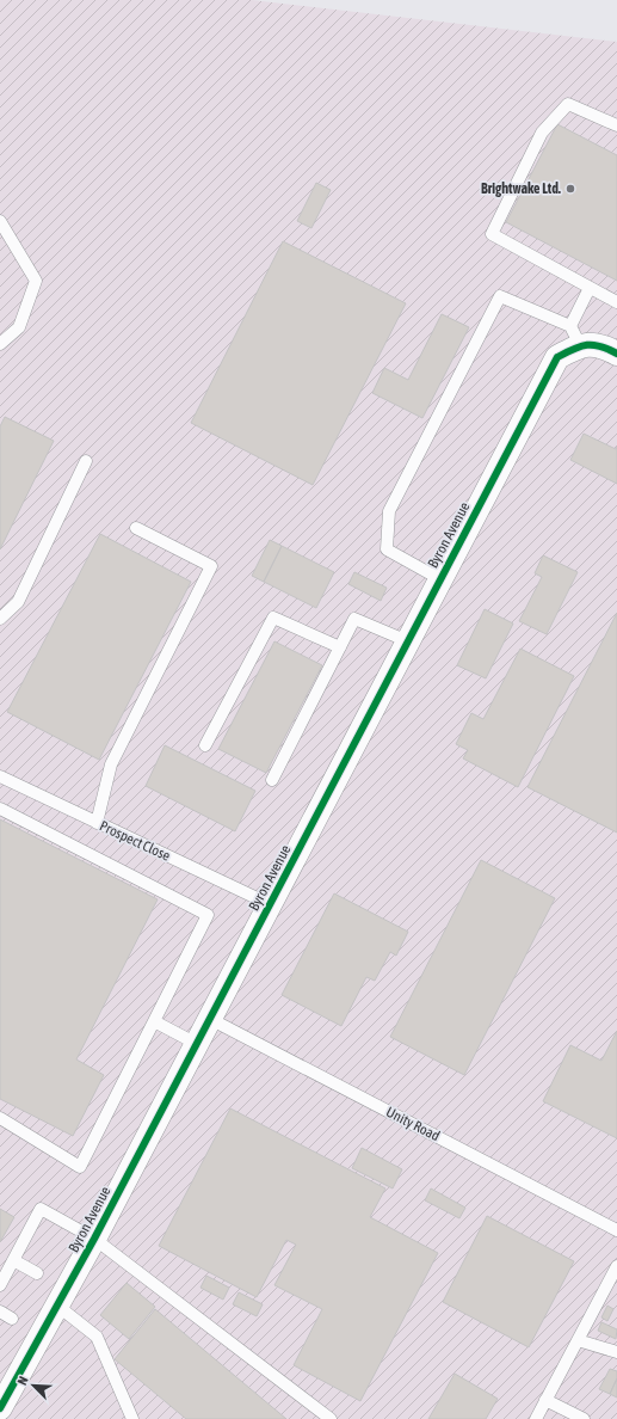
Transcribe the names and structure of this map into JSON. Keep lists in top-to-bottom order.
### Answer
{
  "streets": {
    "street": ["Byron Avenue"],
    "lane": ["Prospect Close", "Unity Road"]
  },
  "crossings": [
    ["Byron Avenue", "Prospect Close"],
    ["Byron Avenue", "Unity Road"]
  ],
  "places": ["Brightwake Ltd."],
  "north": "top left"
}
